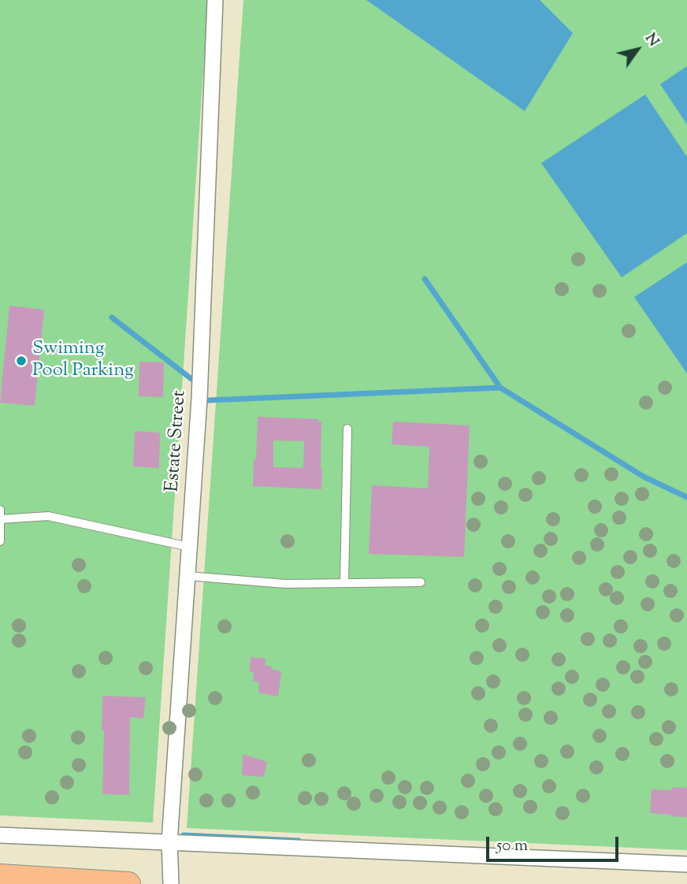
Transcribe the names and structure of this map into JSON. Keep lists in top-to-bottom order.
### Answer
{
  "streets": {
    "street": ["Estate Street"]
  },
  "places": ["Swiming Pool Parking"],
  "scale_bar": "50 m",
  "north": "top right"
}
